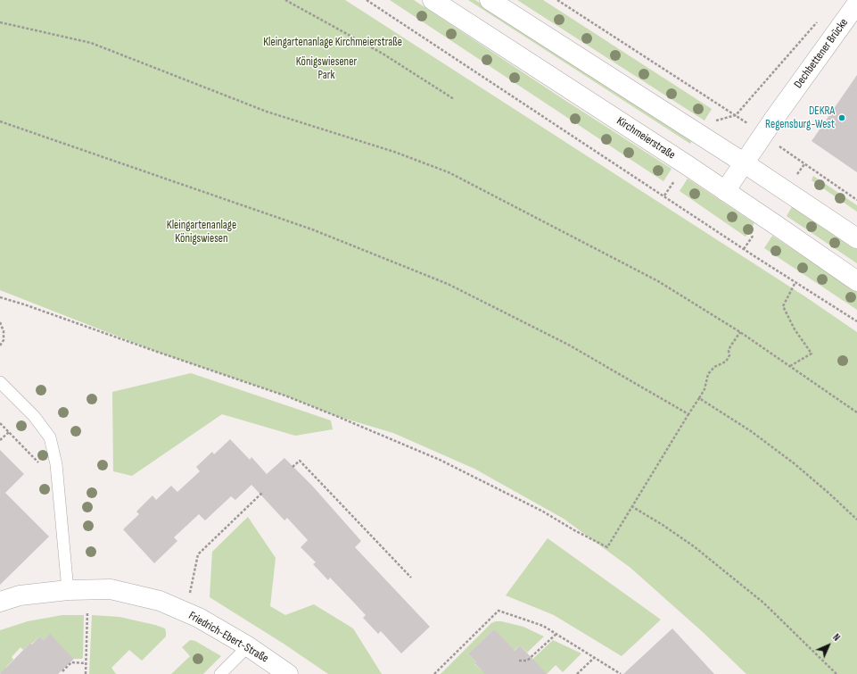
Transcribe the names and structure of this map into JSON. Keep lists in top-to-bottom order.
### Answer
{
  "streets": {
    "main road": ["Dechbettener Brücke", "Kirchmeierstraße", "Friedrich-Ebert-Straße"]
  },
  "crossings": [
    ["Dechbettener Brücke", "Kirchmeierstraße"]
  ],
  "parks": ["Kleingartenanlage Kirchmeierstraße", "Königswiesener Park", "Kleingartenanlage Königswiesen"],
  "places": ["DEKRA Regensburg-West"],
  "north": "top right"
}
